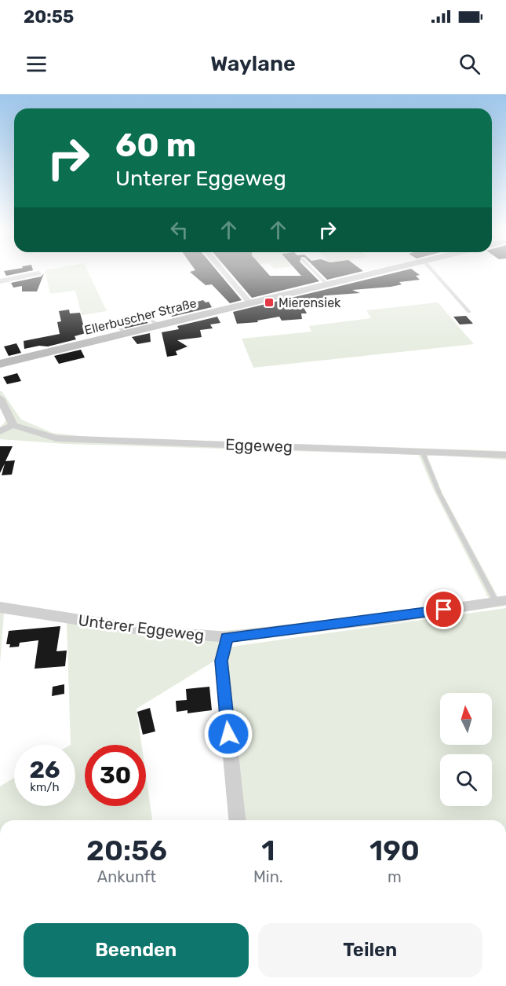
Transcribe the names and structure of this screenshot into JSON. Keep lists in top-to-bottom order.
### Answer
{
  "streets": {
    "main road": ["Ellerbuscher Straße"],
    "street": ["Eggeweg", "Unterer Eggeweg"]
  },
  "places": {
    "transit": ["Mierensiek"]
  },
  "north": "top",
  "page": {
    "status": "20:55",
    "header": "Waylane",
    "turn": ["60 m", "Unterer Eggeweg"],
    "speed": "26 km/h",
    "limit": "30",
    "eta": [
      "20:56",
      "Ankunft",
      "1",
      "Min.",
      "190",
      "m"
    ],
    "buttons": ["Beenden", "Teilen"]
  }
}
